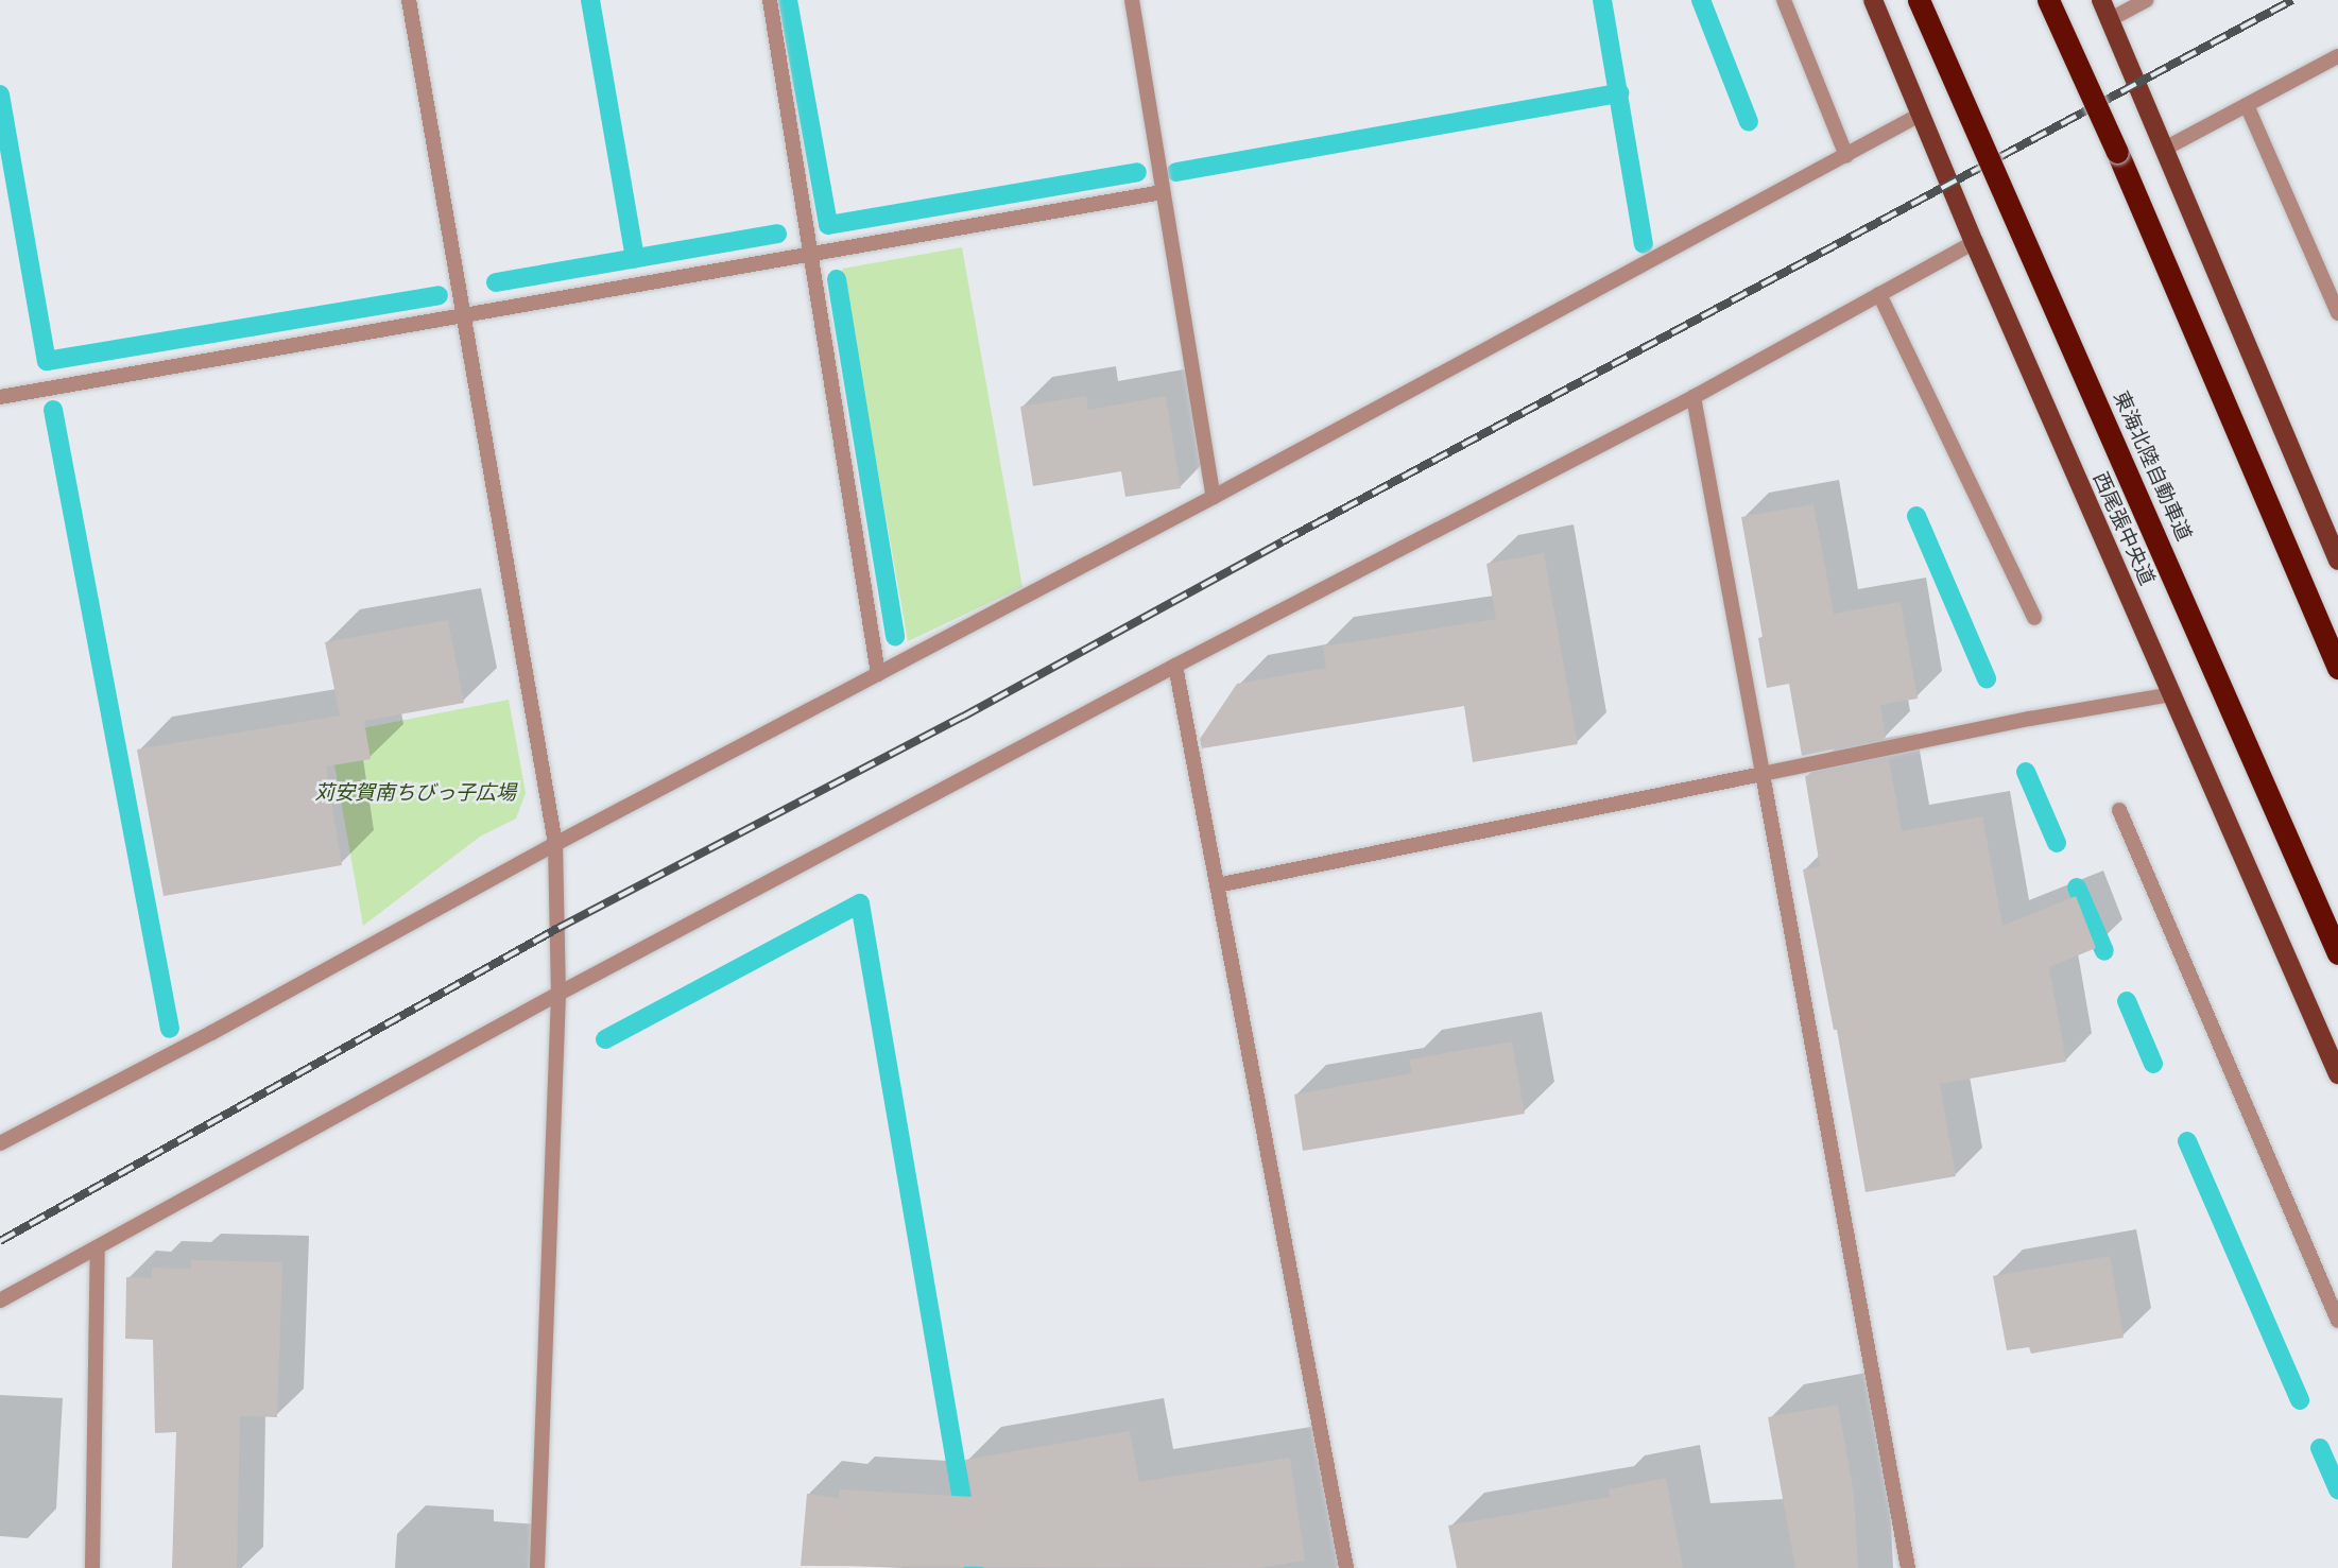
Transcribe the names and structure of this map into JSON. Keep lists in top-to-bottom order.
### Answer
{
  "streets": {
    "highway": ["東海北陸自動車道"],
    "main road": ["西尾張中央道"]
  },
  "parks": ["苅安賀南ちびっ子広場"]
}
